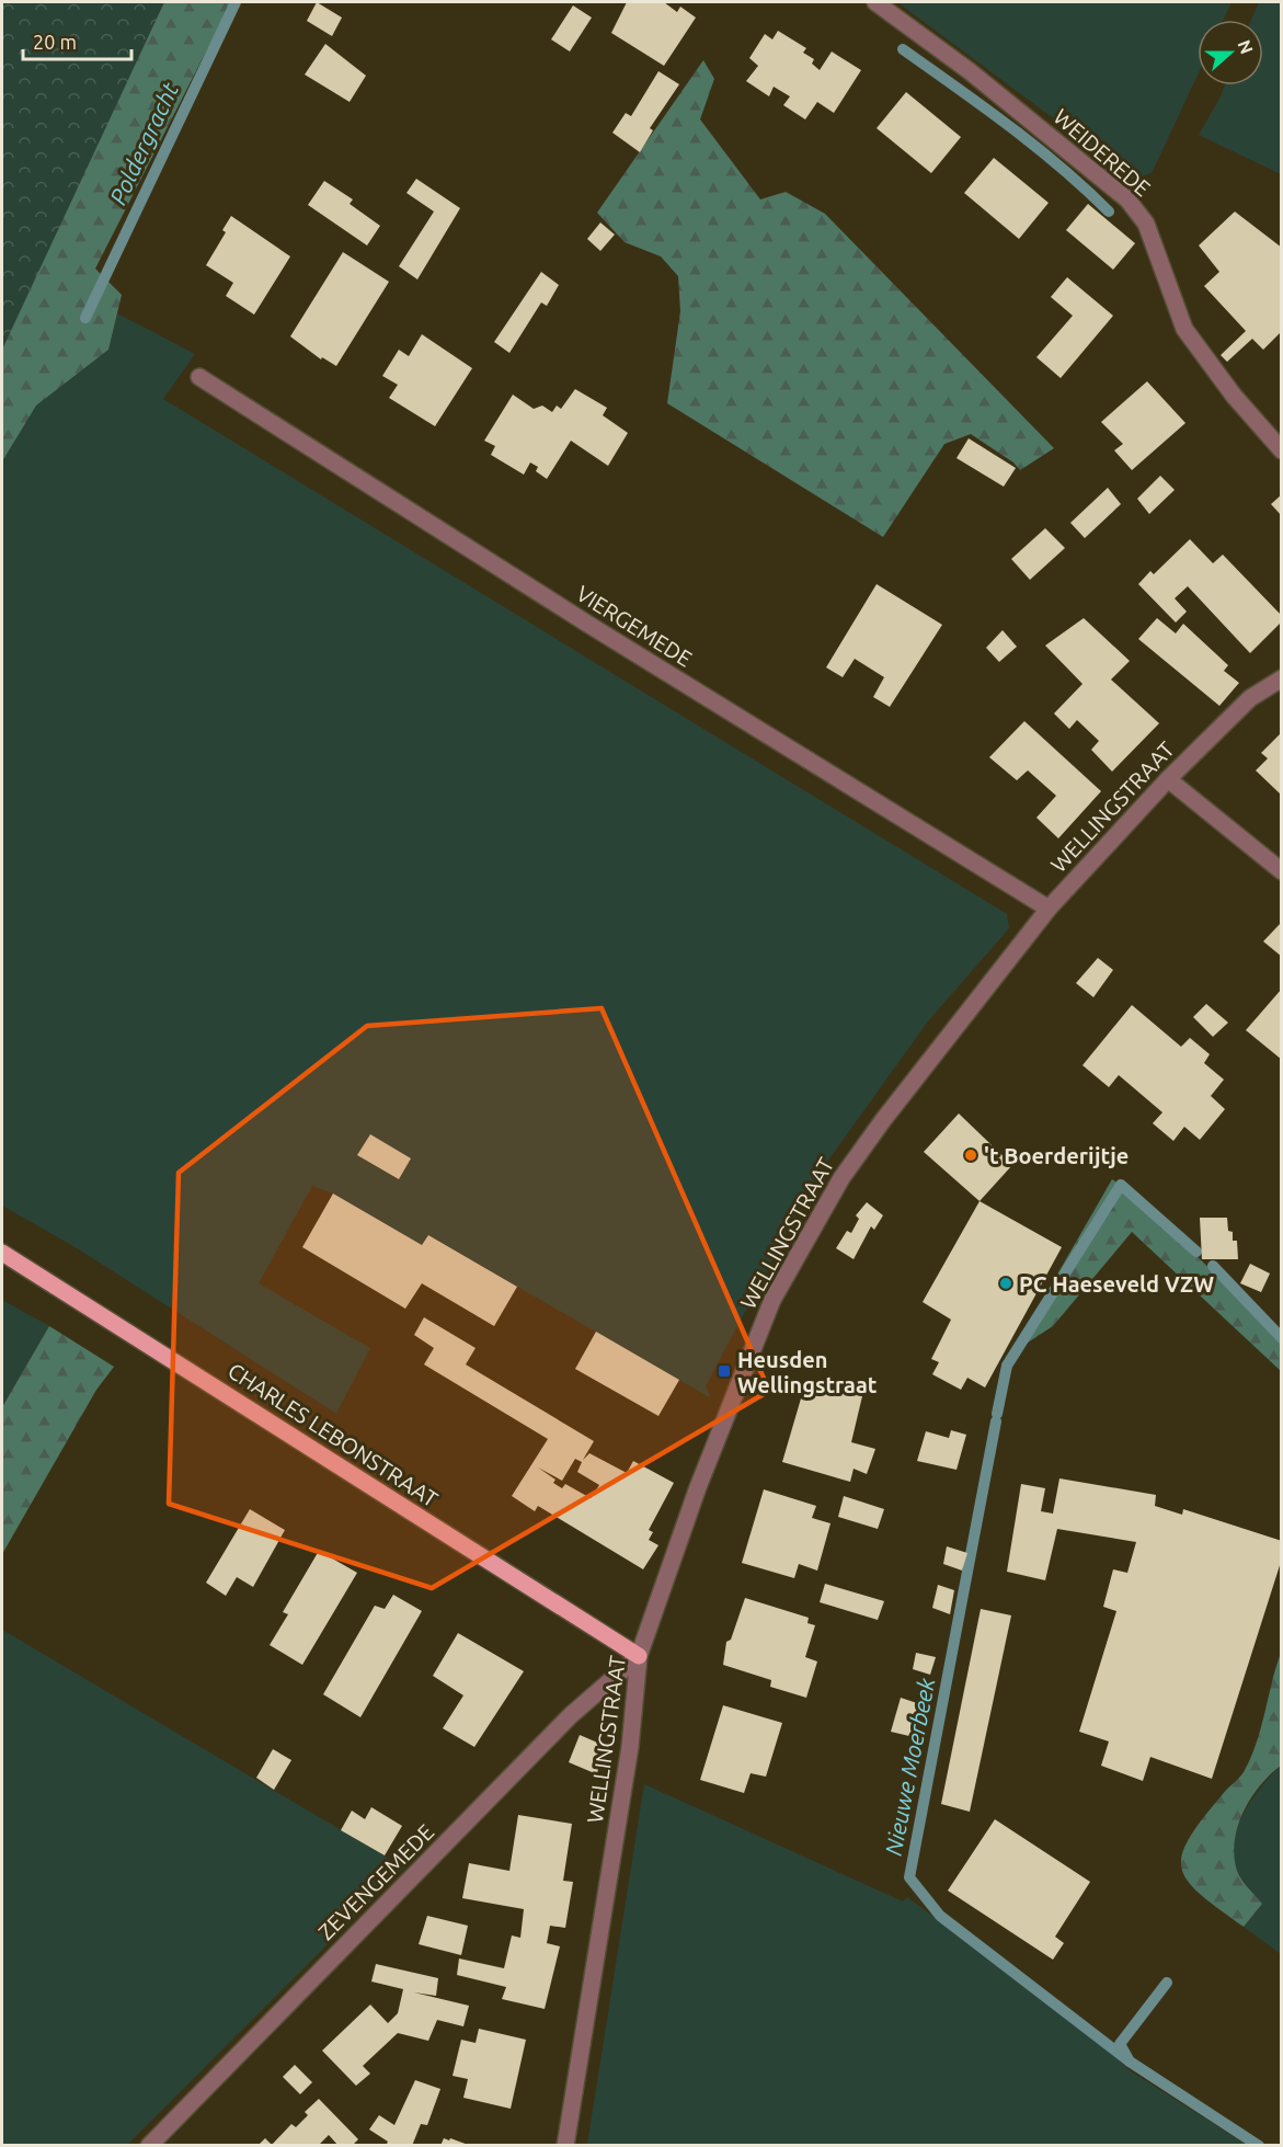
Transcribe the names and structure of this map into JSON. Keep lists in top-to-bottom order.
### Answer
{
  "streets": {
    "main road": ["CHARLES LEBONSTRAAT"],
    "street": [
      "WEIDEREDE",
      "VIERGEMEDE",
      "WELLINGSTRAAT",
      "ZEVENGEMEDE"
    ]
  },
  "crossings": [
    ["VIERGEMEDE", "WELLINGSTRAAT"],
    ["WELLINGSTRAAT", "CHARLES LEBONSTRAAT"],
    ["WELLINGSTRAAT", "ZEVENGEMEDE"],
    ["CHARLES LEBONSTRAAT", "ZEVENGEMEDE"]
  ],
  "water": ["Poldergracht", "Nieuwe Moerbeek"],
  "places": {
    "other": ["'t Boerderijtje", "PC Haeseveld VZW"],
    "transit": ["Heusden Wellingstraat"]
  },
  "scale_bar": "20 m",
  "north": "right"
}
